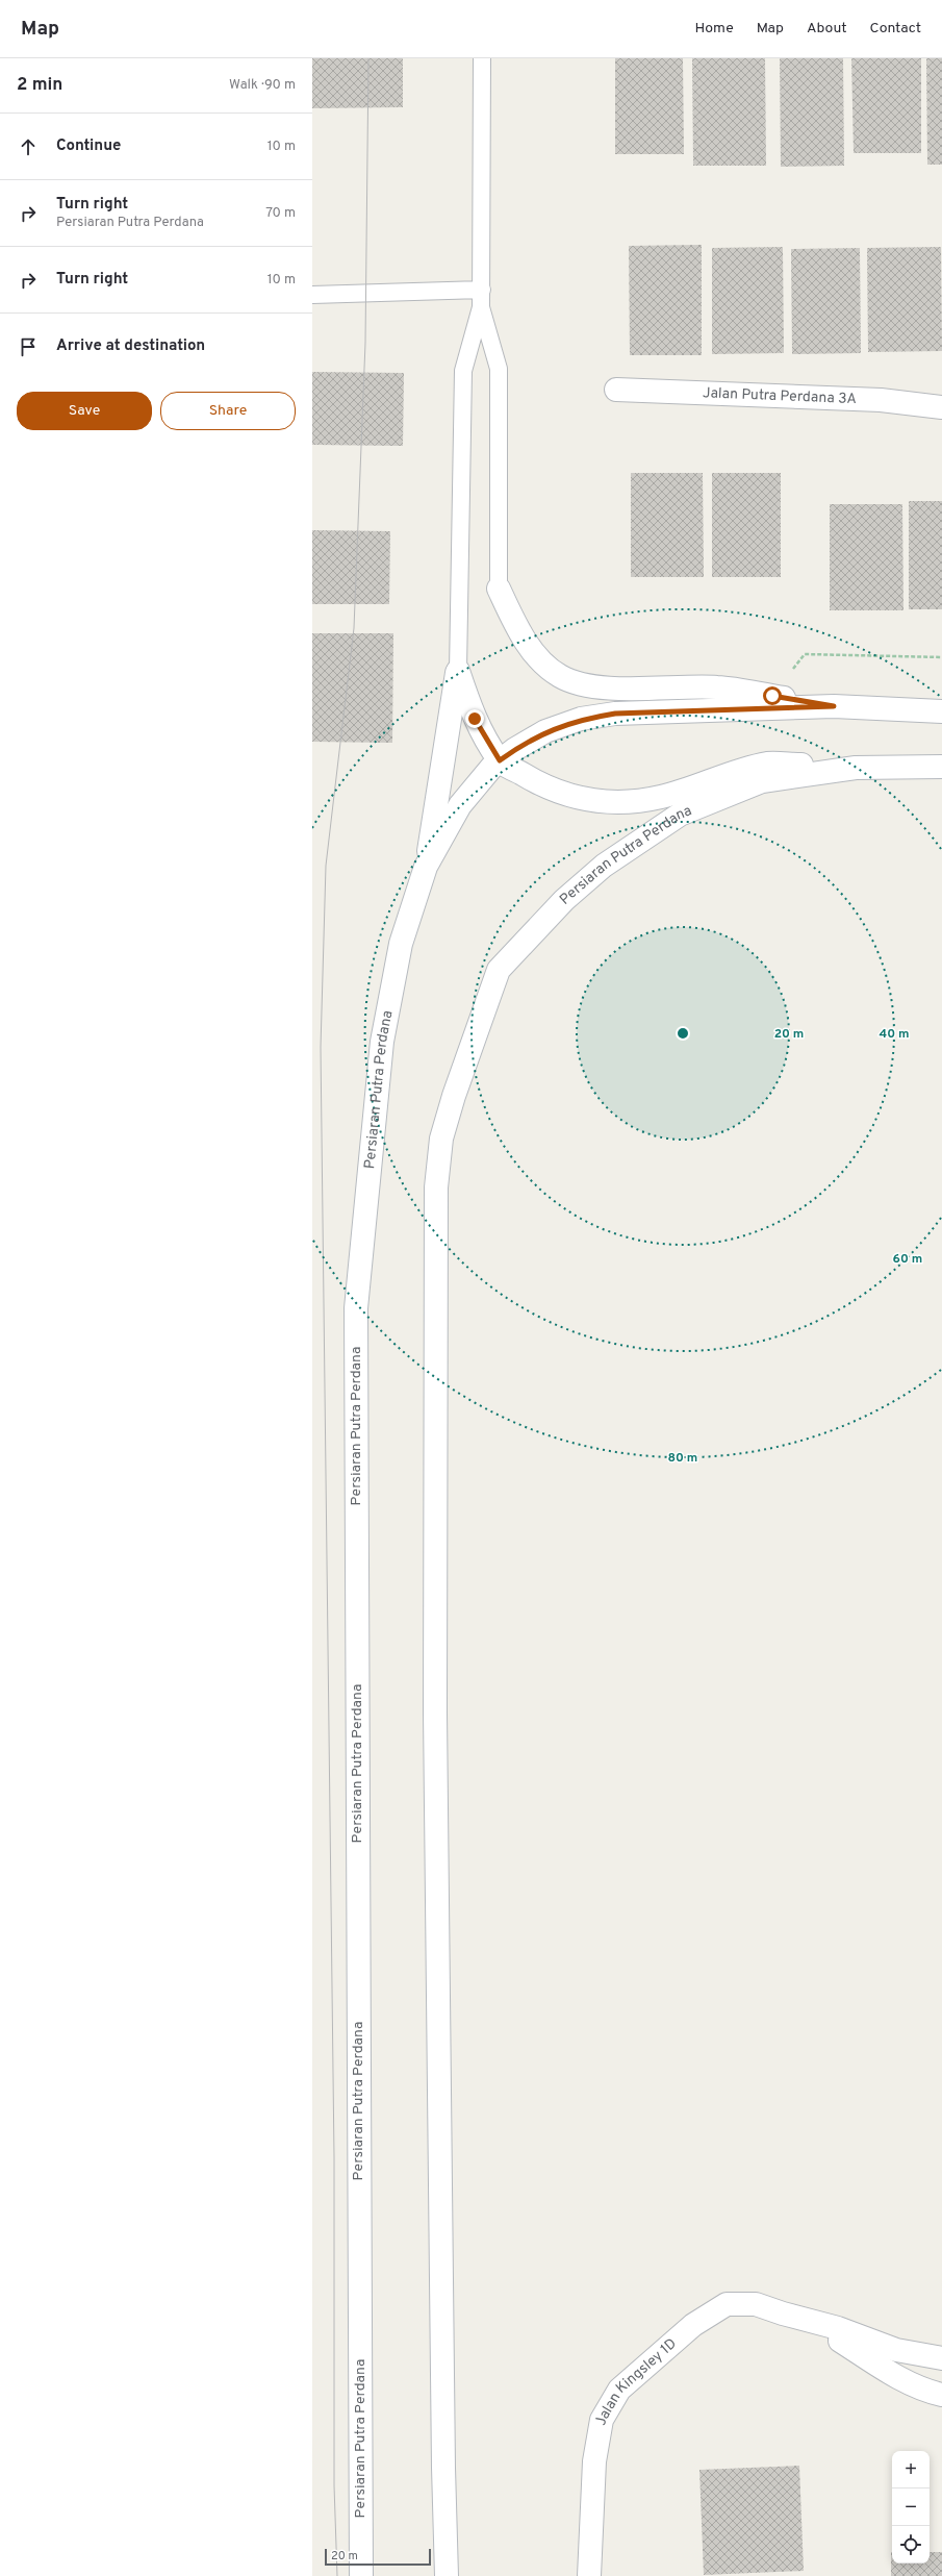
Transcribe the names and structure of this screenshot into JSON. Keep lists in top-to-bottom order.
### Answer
{
  "streets": {
    "main road": ["Jalan Putra Perdana 3A", "Persiaran Putra Perdana", "Jalan Kingsley 1D"]
  },
  "scale_bar": "20 m",
  "page": {
    "header": "Map",
    "nav": [
      "Home",
      "Map",
      "About",
      "Contact"
    ],
    "heading": ["2 min", "Walk · 90 m"],
    "list": [
      ["Continue", "10 m"],
      ["Turn right", "Persiaran Putra Perdana", "70 m"],
      ["Turn right", "10 m"],
      "Arrive at destination"
    ],
    "buttons": ["Save", "Share"],
    "map_buttons": ["+", "−"],
    "scale": "20 m"
  },
  "rings": [
    "20 m",
    "40 m",
    "60 m",
    "80 m"
  ]
}
